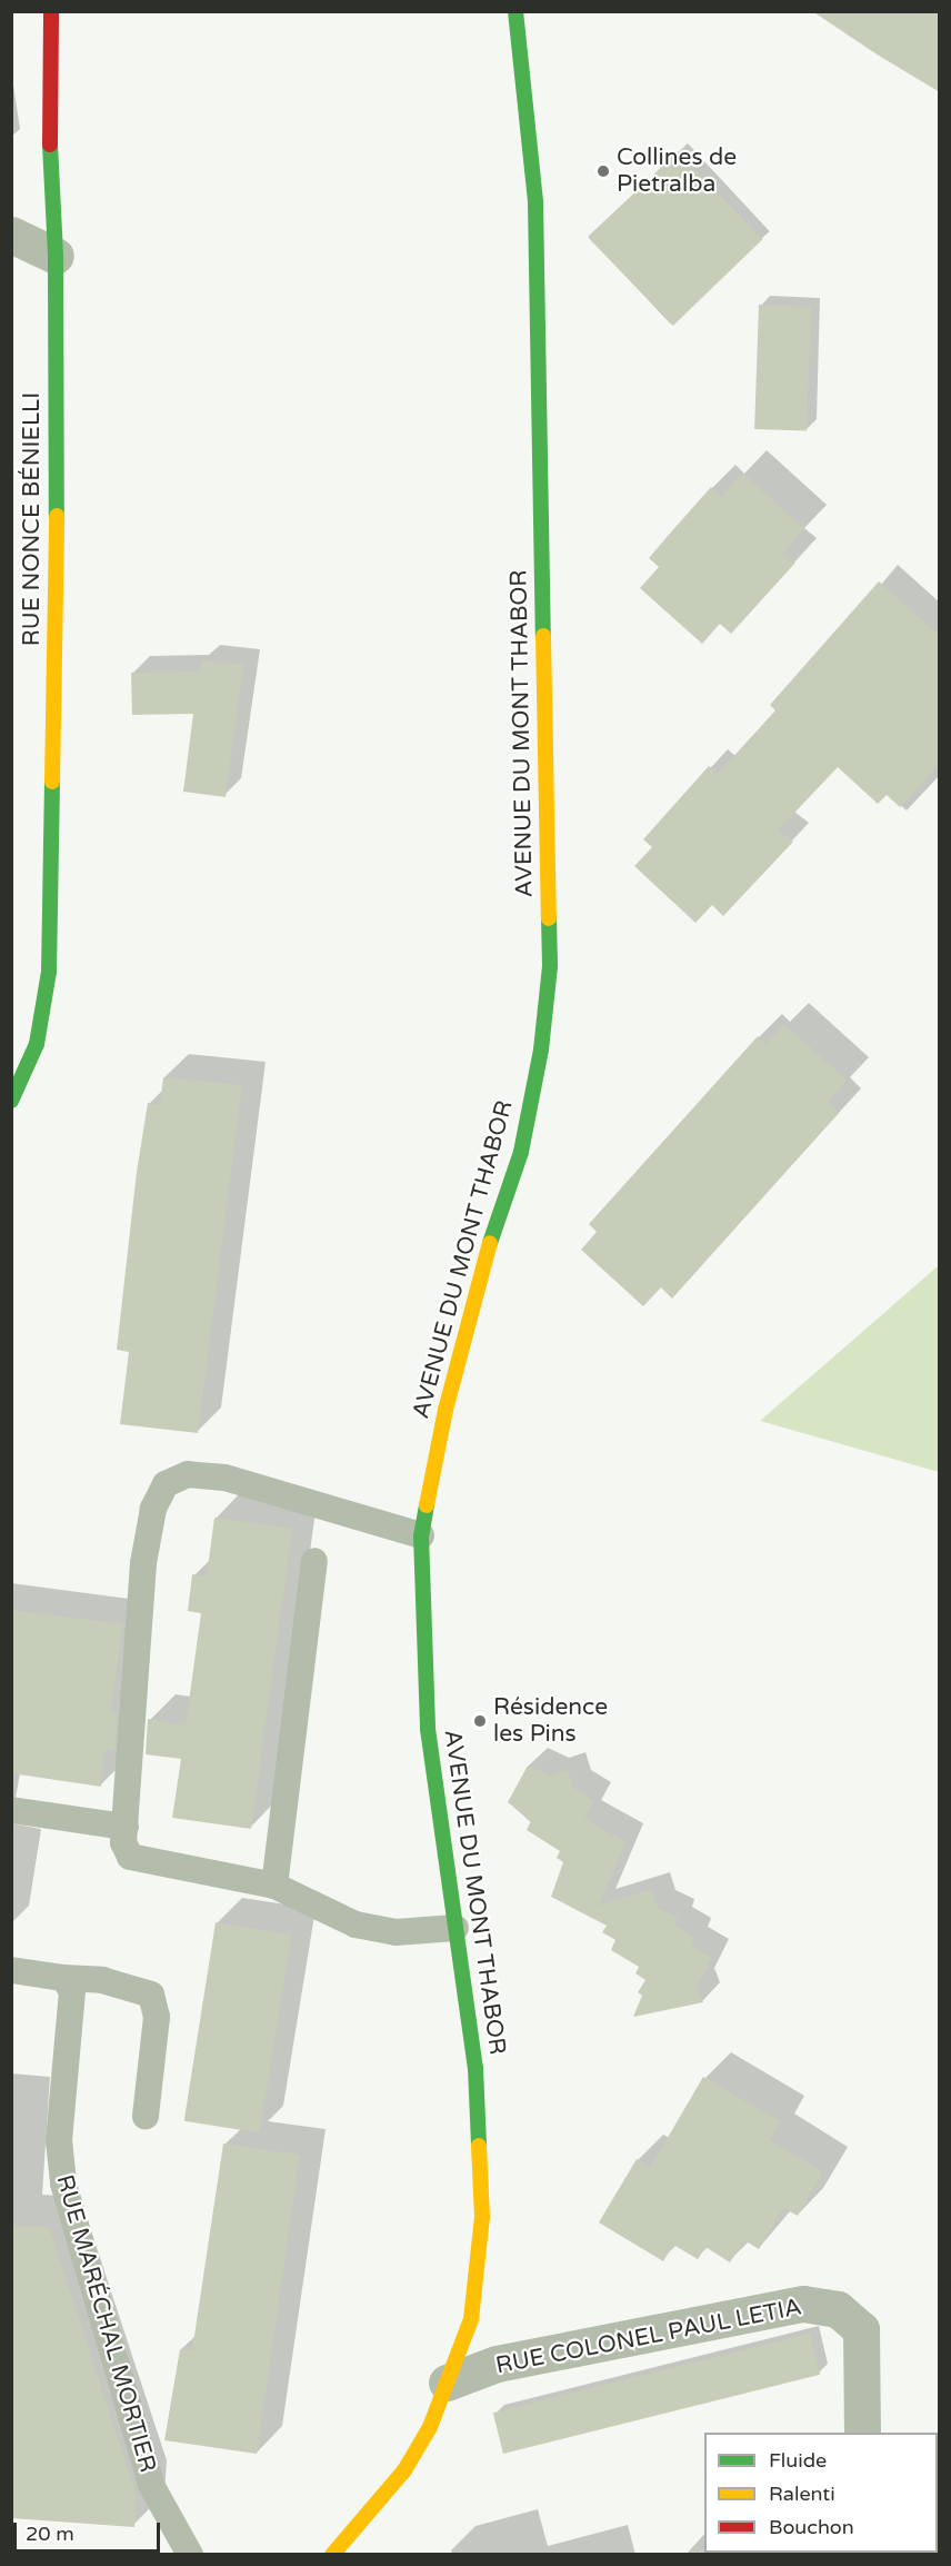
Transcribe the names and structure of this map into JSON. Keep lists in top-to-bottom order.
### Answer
{
  "streets": {
    "street": ["RUE NONCE BÉNIELLI", "AVENUE DU MONT THABOR", "RUE COLONEL PAUL LETIA"],
    "lane": ["RUE MARÉCHAL MORTIER"]
  },
  "crossings": [
    ["AVENUE DU MONT THABOR", "RUE COLONEL PAUL LETIA"]
  ],
  "places": ["Collines de Pietralba", "Résidence les Pins"],
  "legend": ["Fluide", "Ralenti", "Bouchon"],
  "scale_bar": "20 m"
}
